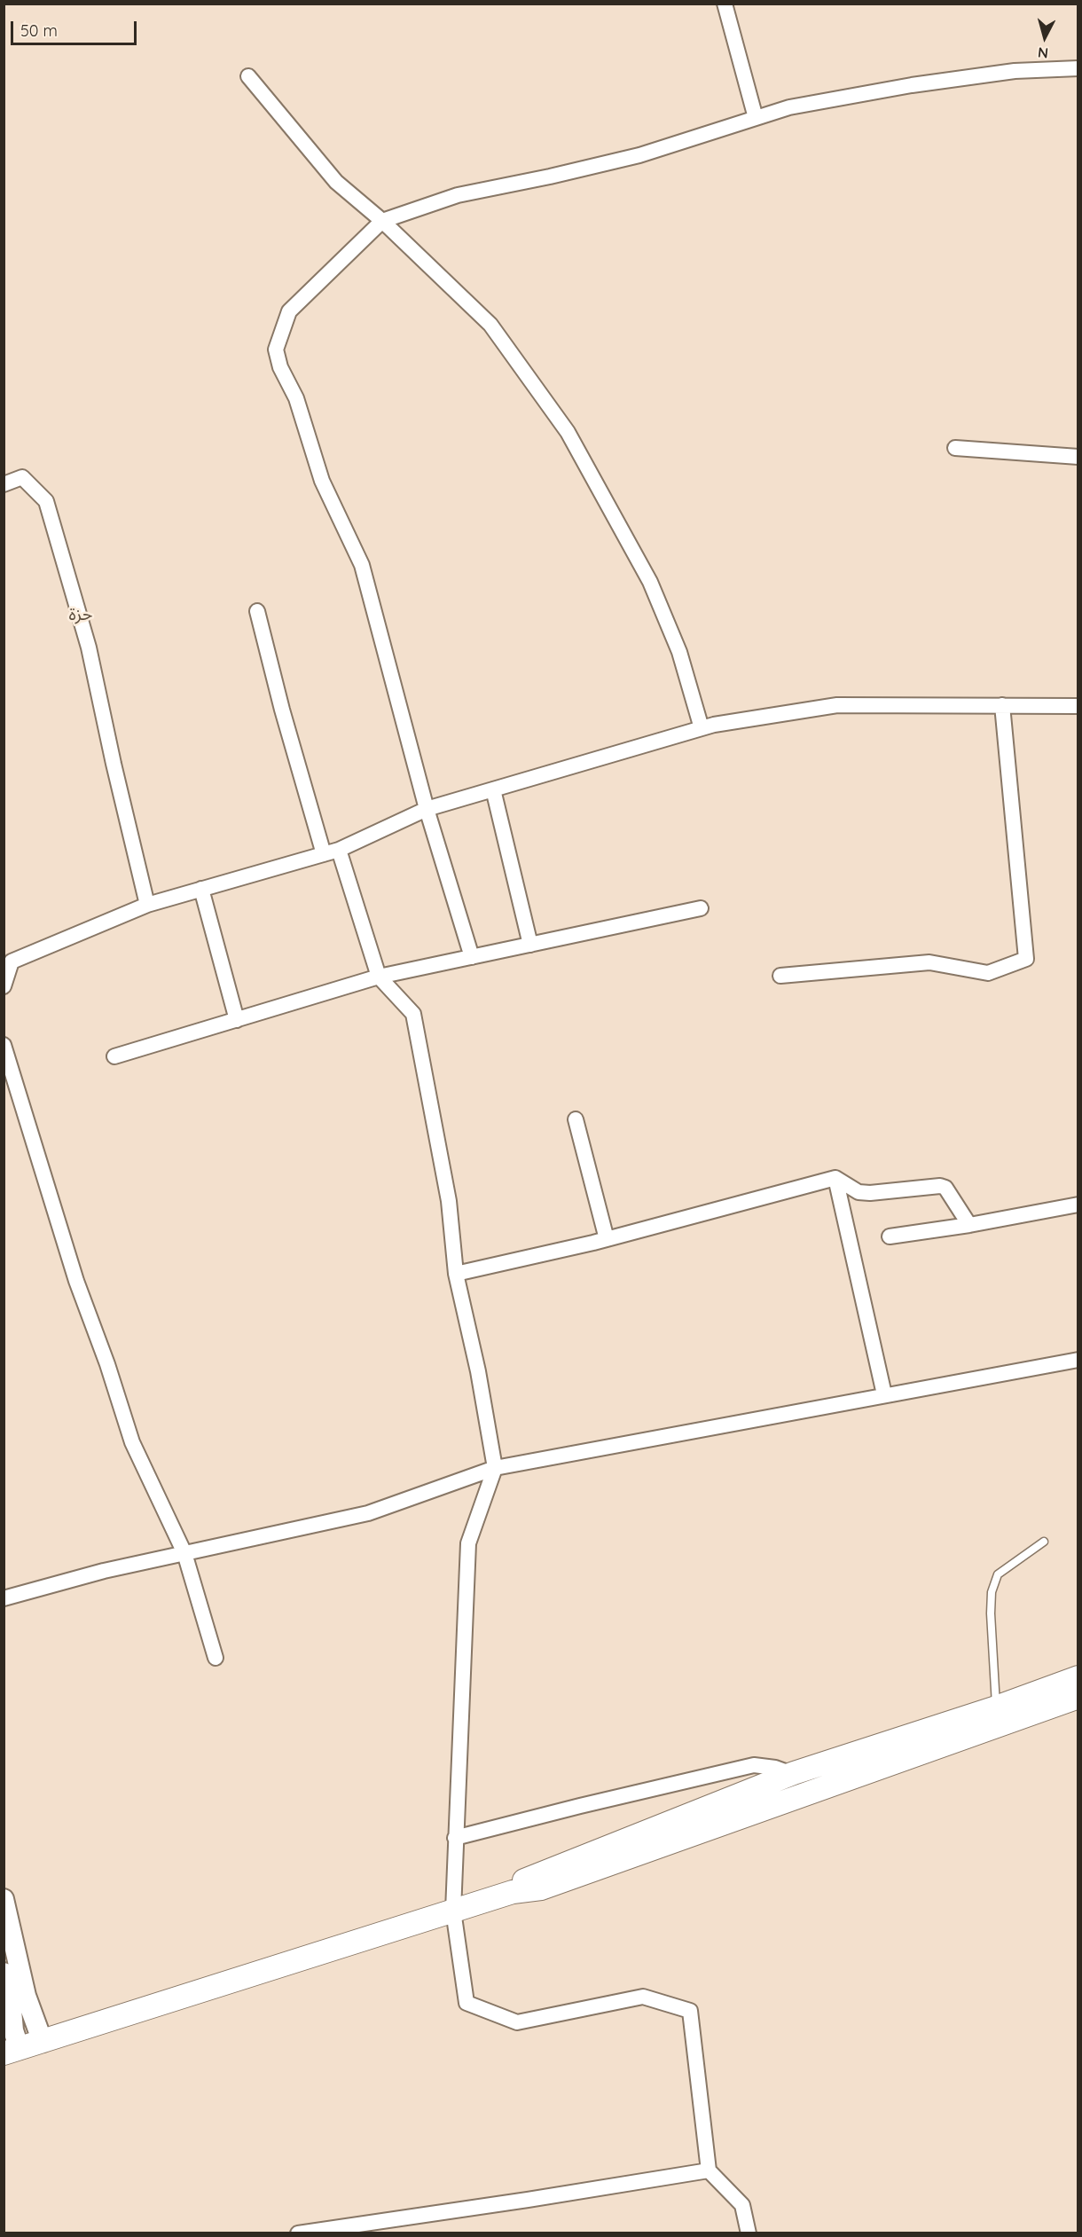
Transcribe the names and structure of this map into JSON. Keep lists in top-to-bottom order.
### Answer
{
  "districts": ["حزة"],
  "scale_bar": "50 m",
  "north": "bottom"
}
